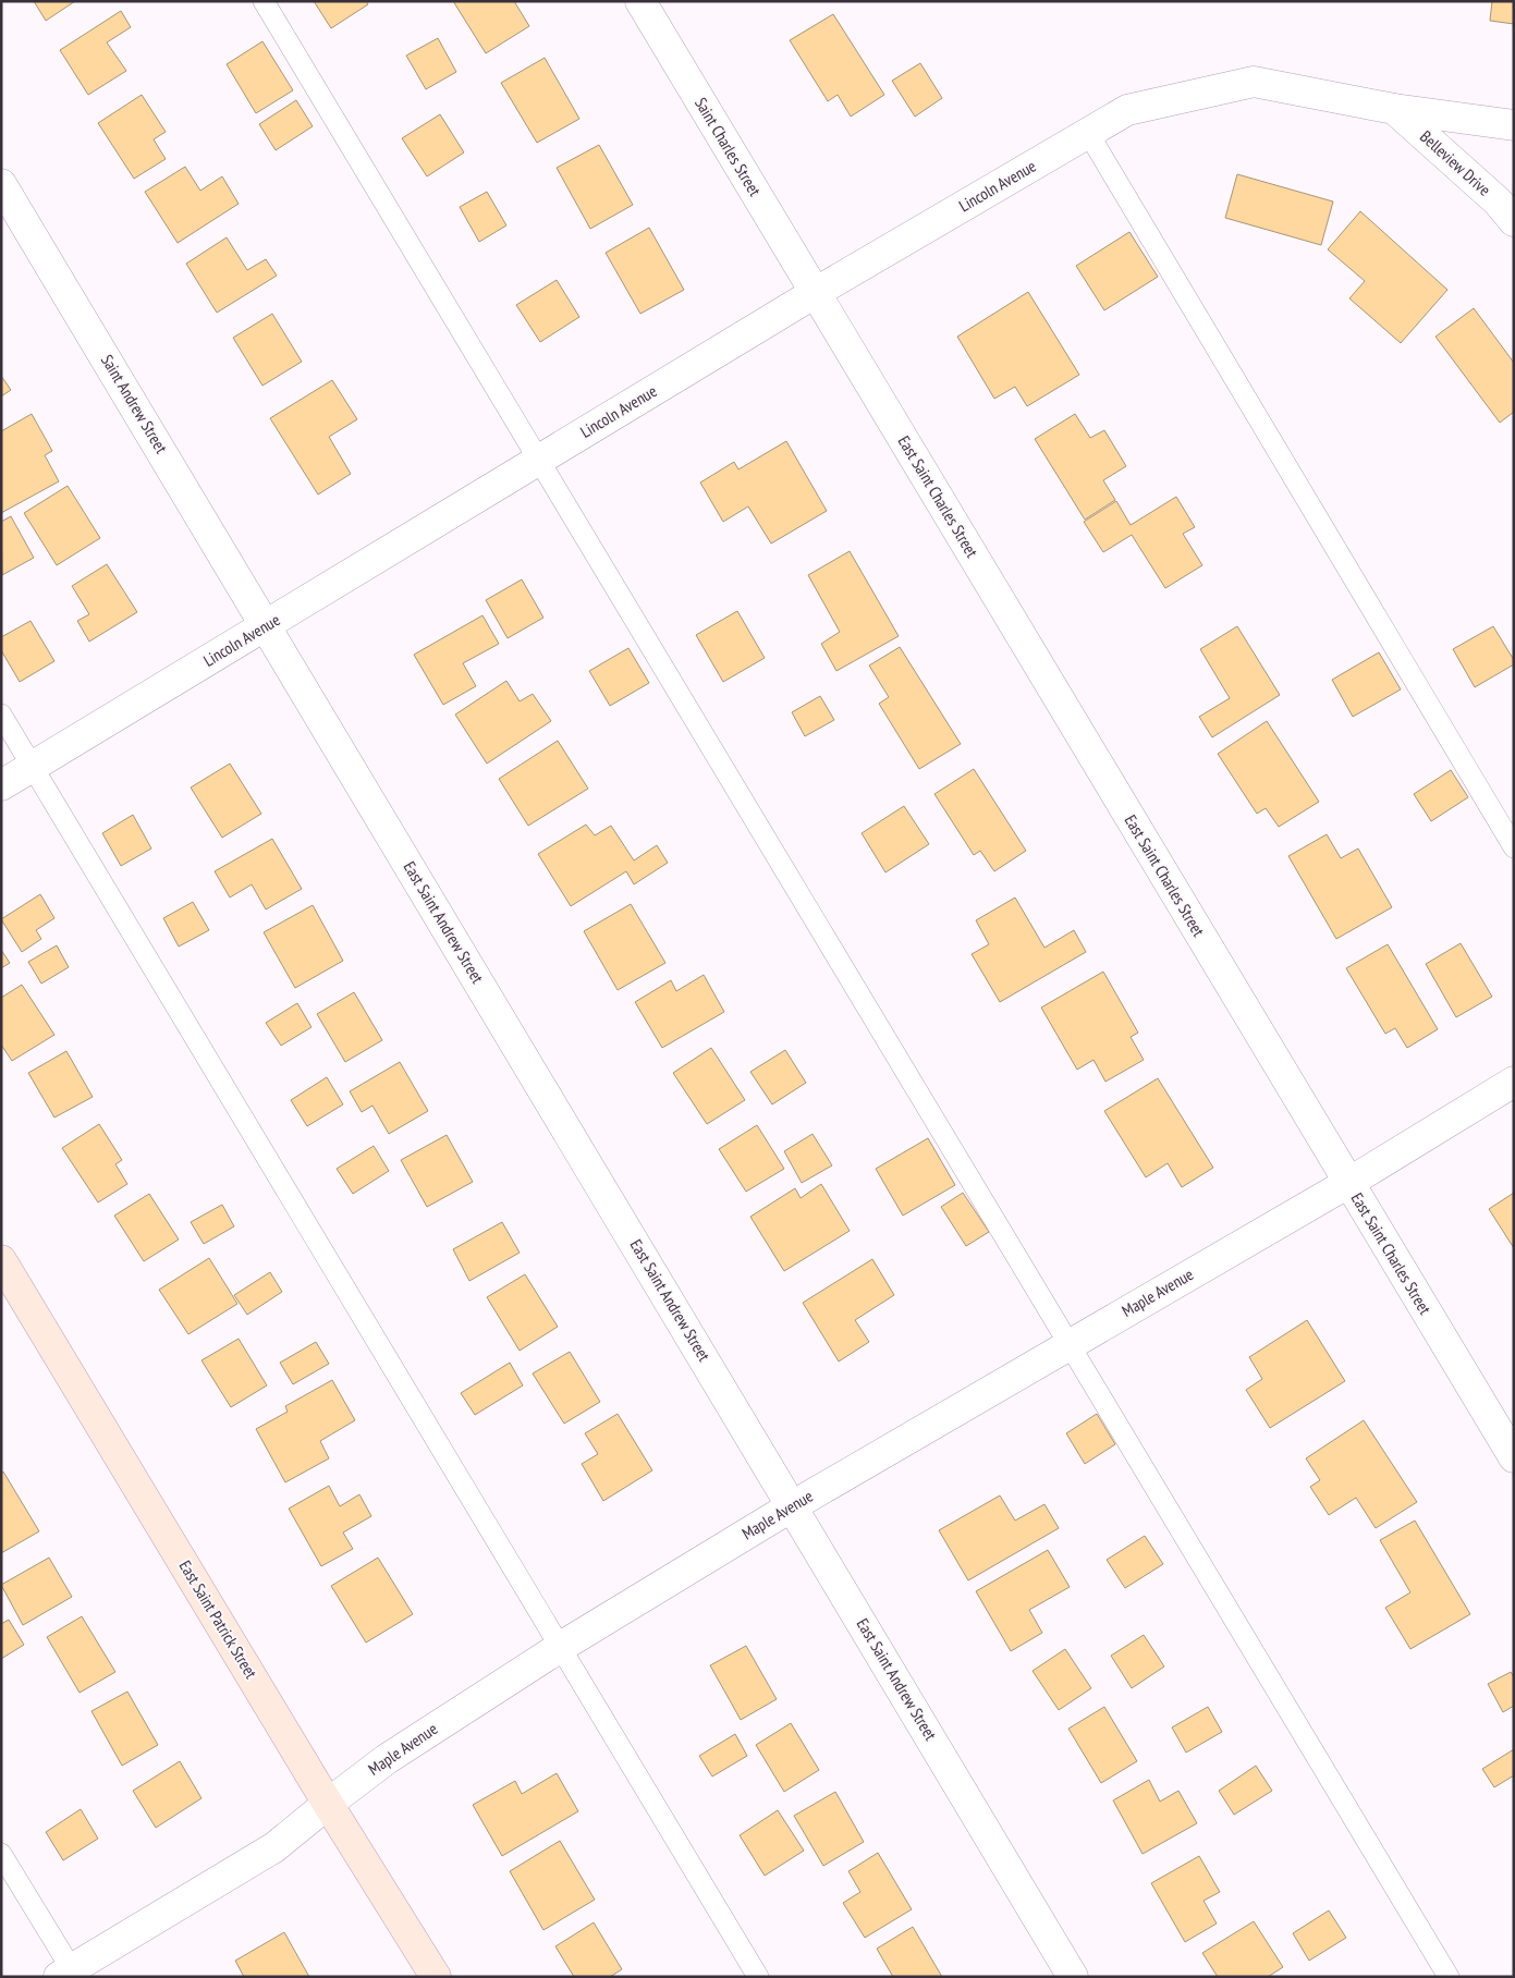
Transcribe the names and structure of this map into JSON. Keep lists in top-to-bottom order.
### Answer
{
  "streets": {
    "main road": ["East Saint Patrick Street"],
    "street": [
      "Saint Charles Street",
      "Belleview Drive",
      "Lincoln Avenue",
      "Saint Andrew Street",
      "East Saint Charles Street",
      "East Saint Andrew Street",
      "Maple Avenue"
    ]
  },
  "crossings": [
    ["Saint Charles Street", "Lincoln Avenue"],
    ["Saint Charles Street", "East Saint Charles Street"],
    ["Belleview Drive", "Lincoln Avenue"],
    ["Lincoln Avenue", "Saint Andrew Street"],
    ["Lincoln Avenue", "East Saint Charles Street"],
    ["Lincoln Avenue", "East Saint Andrew Street"],
    ["Saint Andrew Street", "East Saint Andrew Street"],
    ["East Saint Charles Street", "Maple Avenue"],
    ["East Saint Andrew Street", "Maple Avenue"],
    ["Maple Avenue", "East Saint Patrick Street"]
  ]
}
